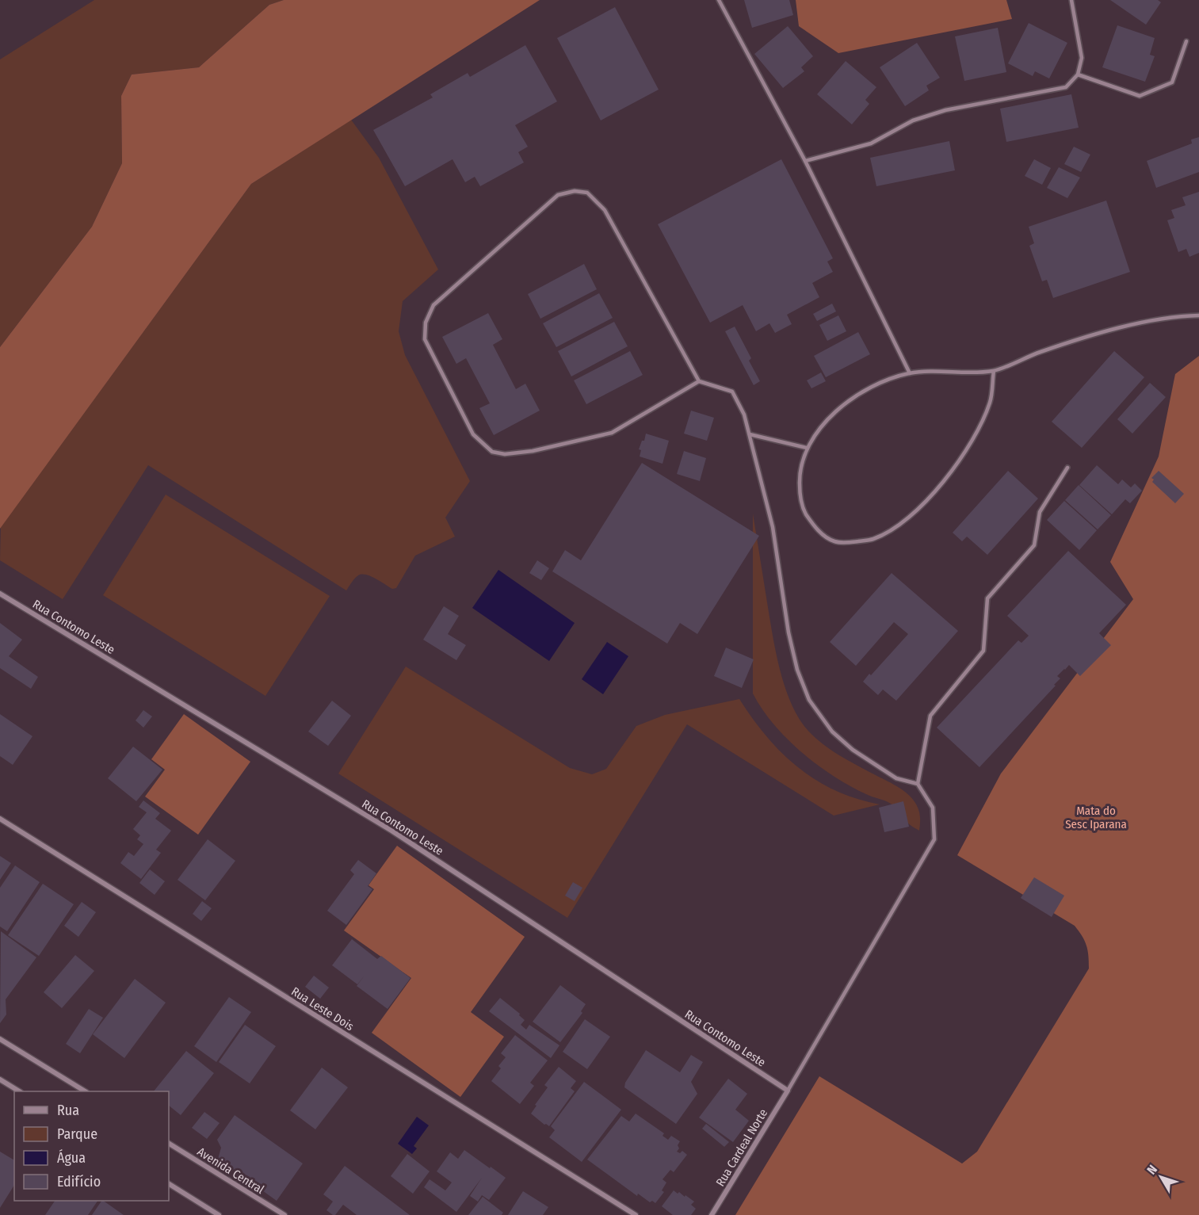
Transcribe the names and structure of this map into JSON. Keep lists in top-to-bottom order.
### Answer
{
  "streets": {
    "street": [
      "Rua Contomo Leste",
      "Rua Leste Dois",
      "Rua Cardeal Norte",
      "Avenida Central"
    ]
  },
  "crossings": [
    ["Rua Contomo Leste", "Rua Cardeal Norte"]
  ],
  "parks": ["Mata do Sesc Iparana"],
  "legend": [
    "Rua",
    "Parque",
    "Água",
    "Edifício"
  ],
  "north": "top left"
}
